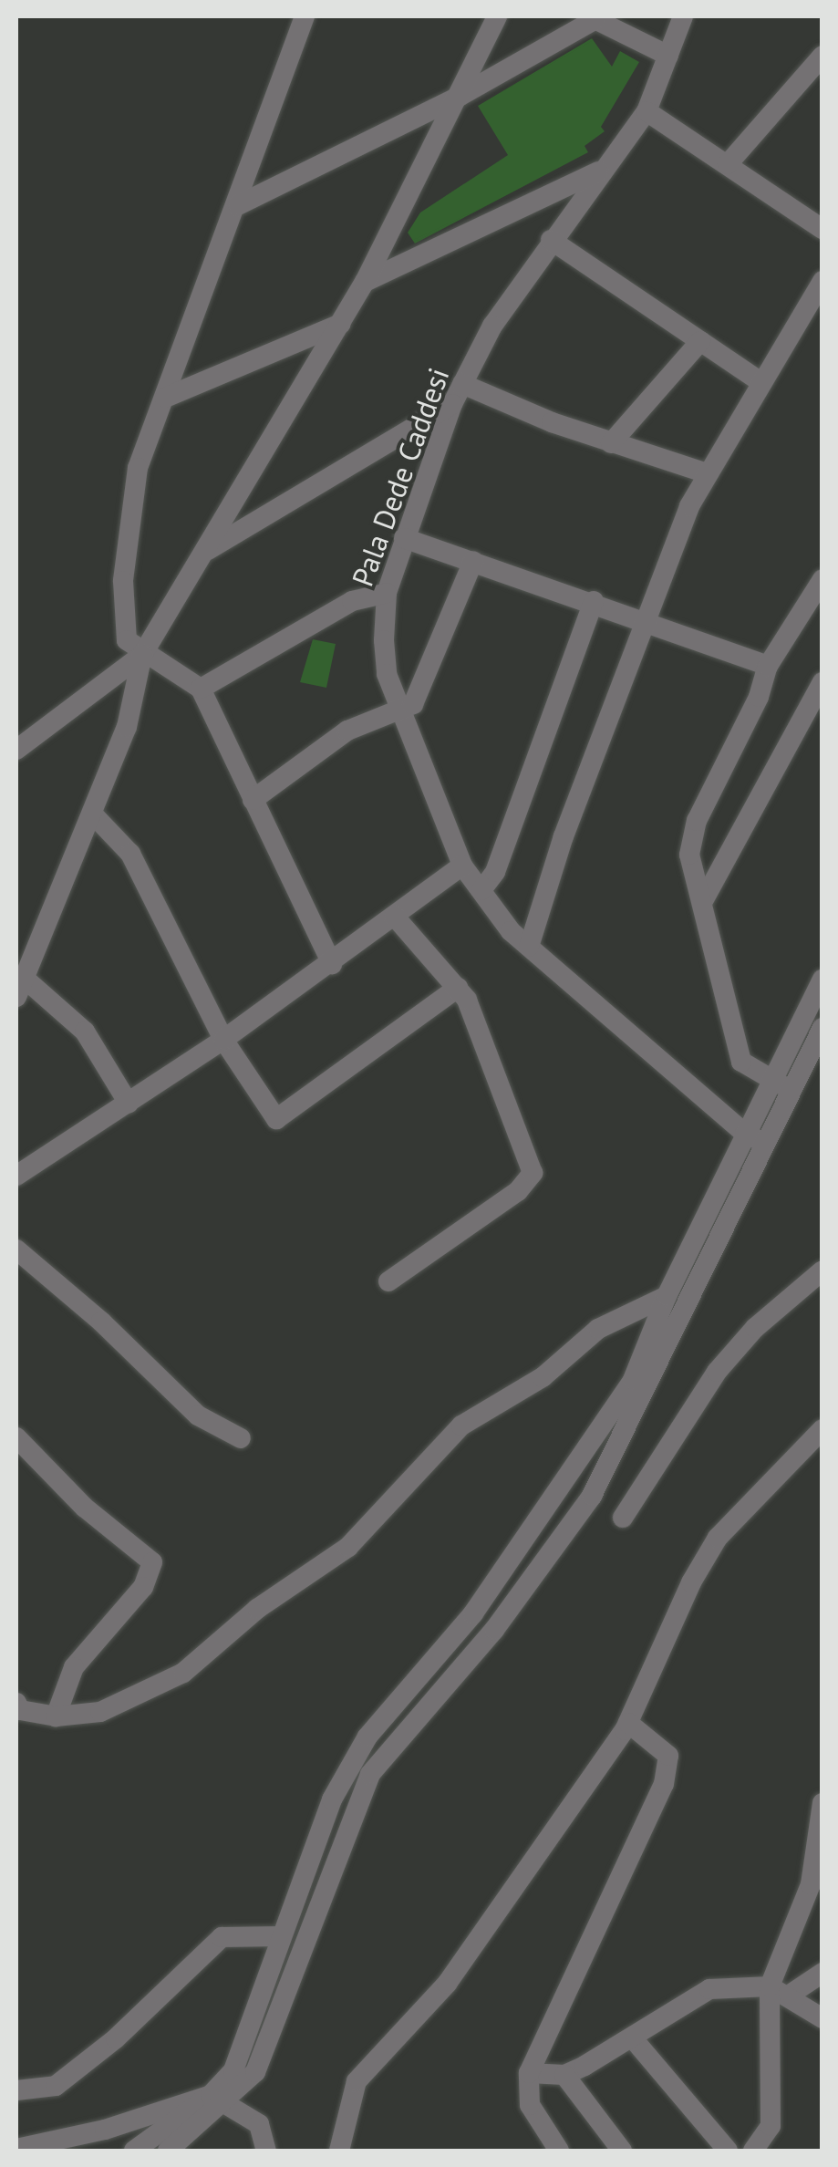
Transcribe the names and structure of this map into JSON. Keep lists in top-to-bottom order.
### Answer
{
  "streets": {
    "street": ["Pala Dede Caddesi"]
  }
}
